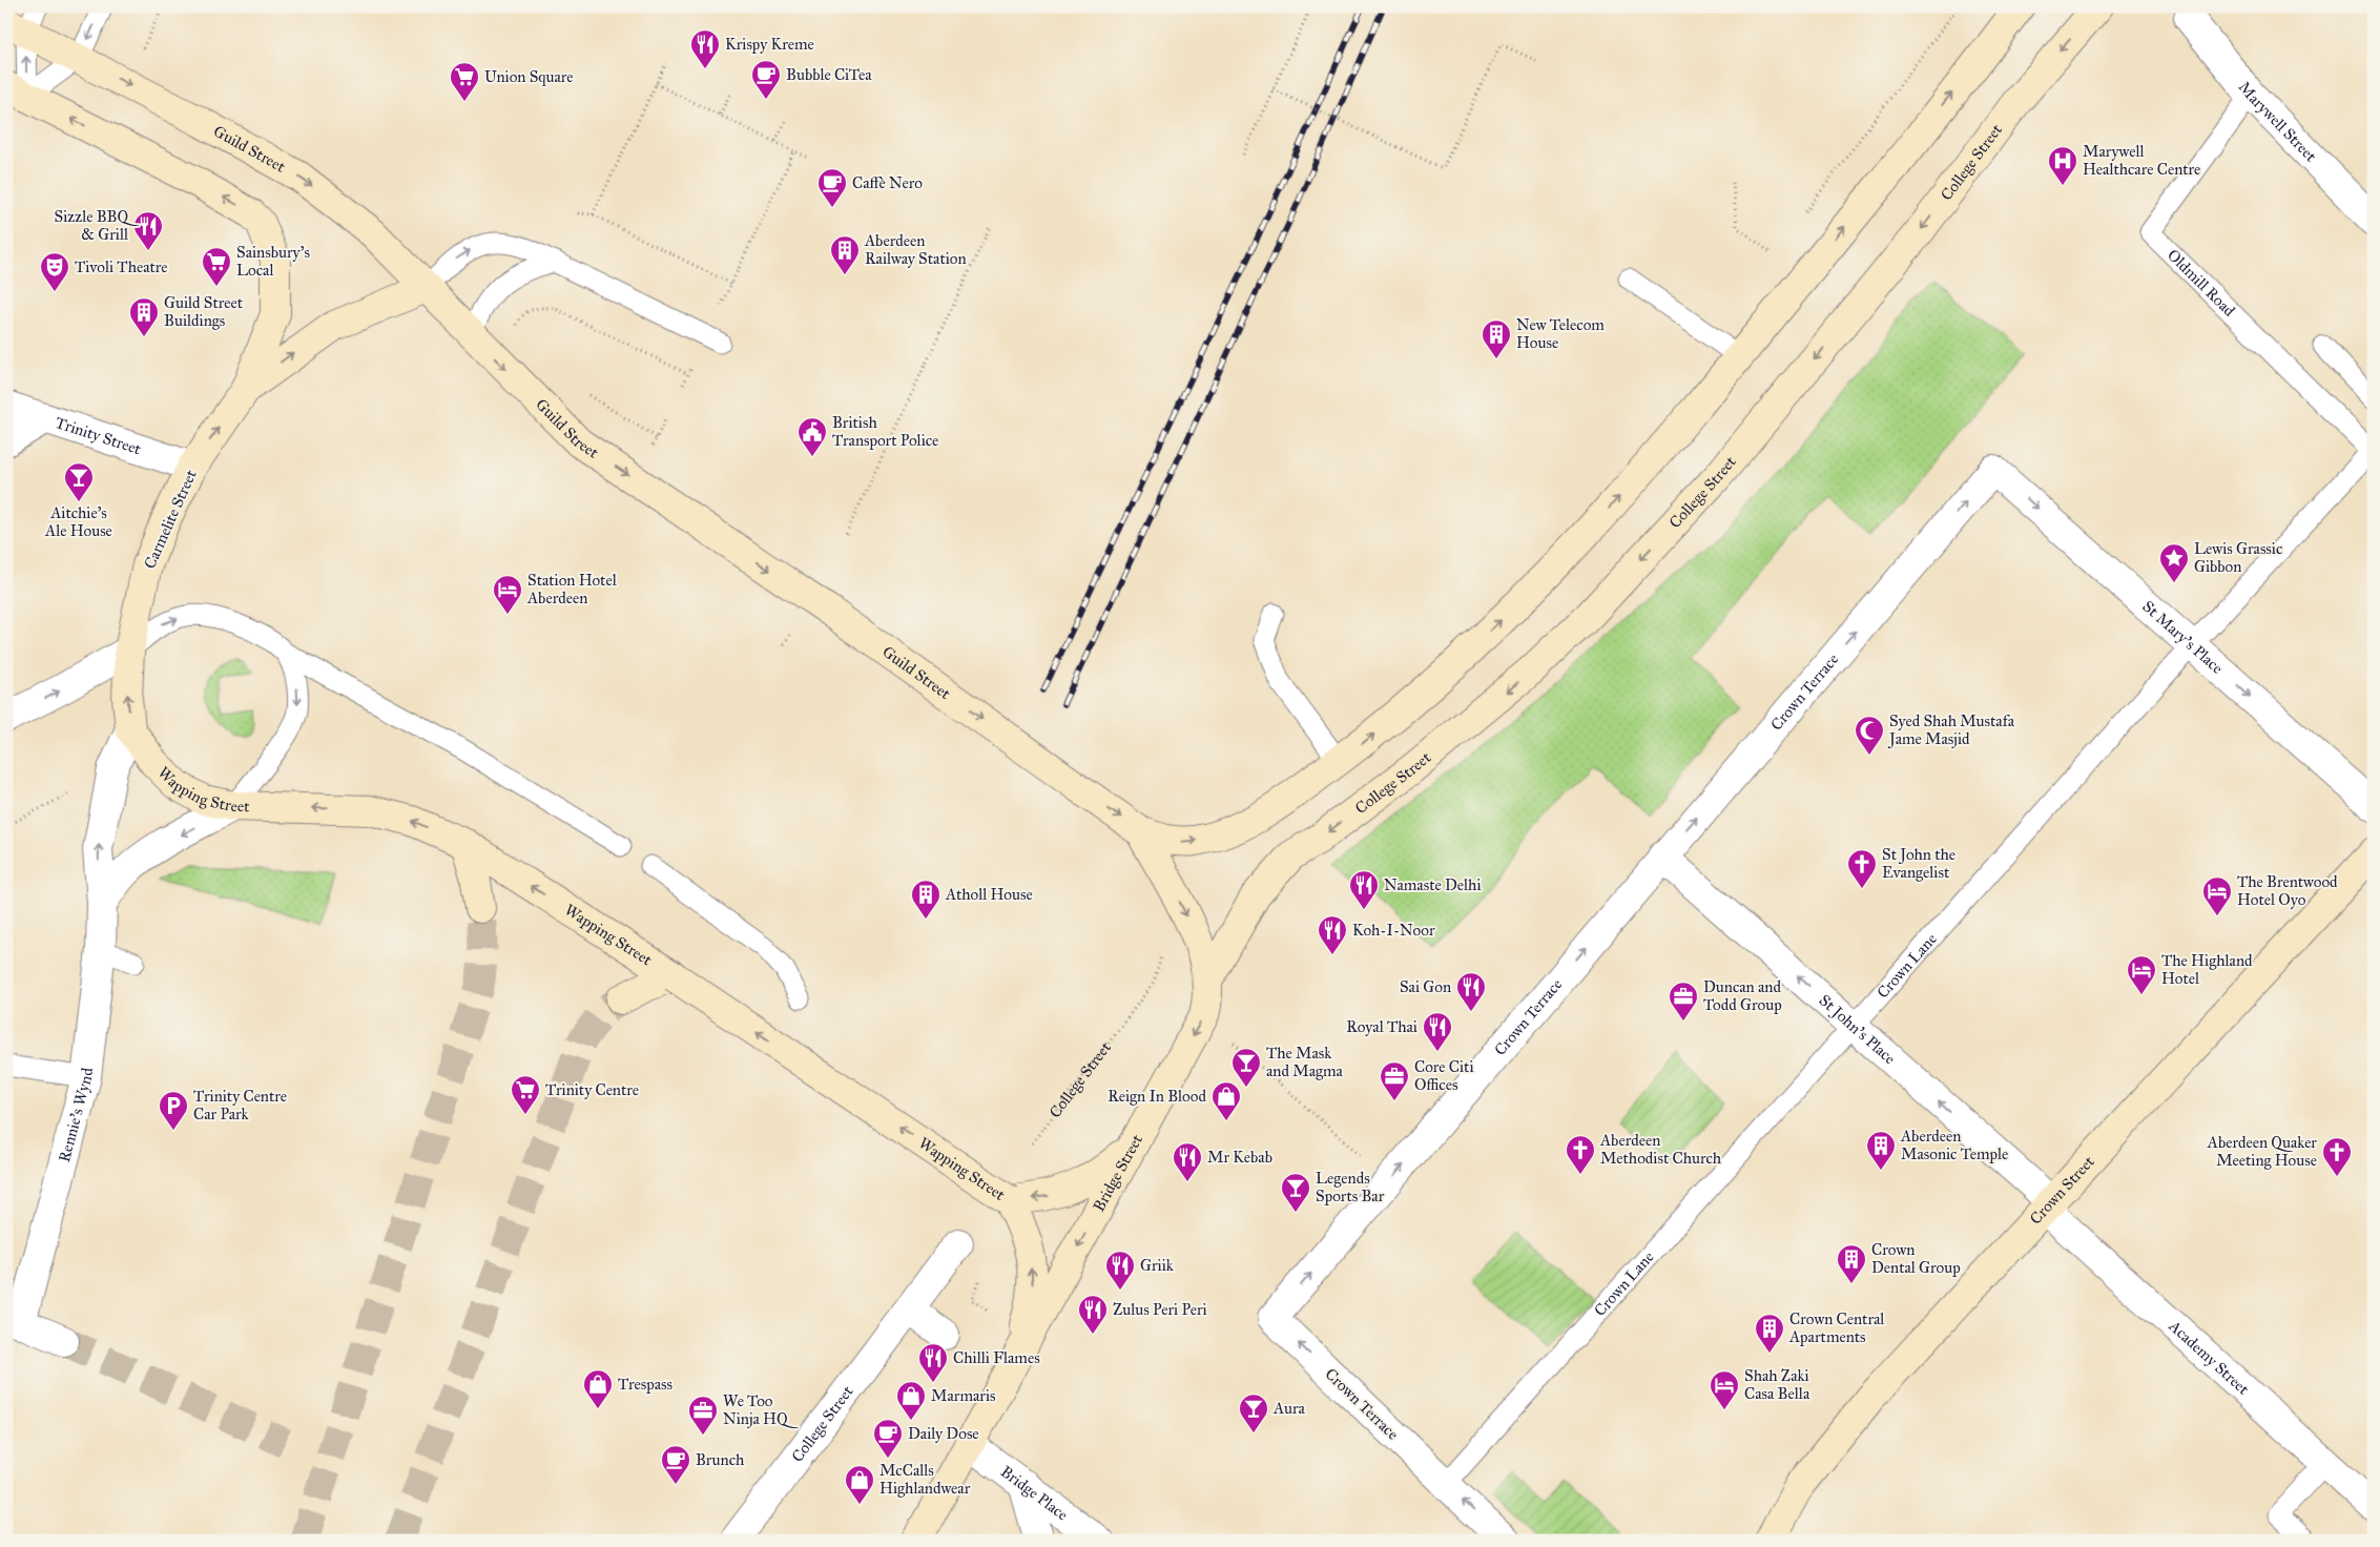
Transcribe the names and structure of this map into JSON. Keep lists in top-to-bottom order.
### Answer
{
  "streets": {
    "main road": [
      "Guild Street",
      "College Street",
      "Carmelite Street",
      "Wapping Street",
      "Bridge Street",
      "Crown Street"
    ],
    "street": [
      "Marywell Street",
      "Trinity Street",
      "St Mary's Place",
      "Crown Terrace",
      "St John's Place",
      "Rennie's Wynd",
      "Academy Street",
      "Bridge Place"
    ],
    "lane": ["Oldmill Road", "Crown Lane"]
  },
  "crossings": [
    ["Marywell Street", "Oldmill Road"],
    ["Guild Street", "Carmelite Street"],
    ["Guild Street", "Bridge Street"],
    ["College Street", "Bridge Street"],
    ["Oldmill Road", "Crown Lane"],
    ["Trinity Street", "Carmelite Street"],
    ["Carmelite Street", "Wapping Street"],
    ["Carmelite Street", "Rennie's Wynd"],
    ["St Mary's Place", "Crown Terrace"],
    ["St Mary's Place", "Crown Lane"],
    ["Crown Terrace", "Crown Lane"],
    ["Crown Terrace", "St John's Place"],
    ["Wapping Street", "Rennie's Wynd"],
    ["Wapping Street", "Bridge Street"],
    ["Crown Lane", "St John's Place"],
    ["St John's Place", "Crown Street"],
    ["St John's Place", "Academy Street"],
    ["Bridge Street", "Bridge Place"],
    ["Crown Street", "Academy Street"]
  ],
  "one_way": [
    "Guild Street",
    "St Mary's Place",
    "Crown Terrace",
    "Wapping Street",
    "St John's Place"
  ],
  "places": {
    "restaurant": [
      "Krispy Kreme",
      "Sizzle BBQ & Grill",
      "Namaste Delhi",
      "Koh-I-Noor",
      "Sai Gon",
      "Royal Thai",
      "Mr Kebab",
      "Griik",
      "Zulus Peri Peri",
      "Chilli Flames"
    ],
    "cafe": [
      "Bubble CiTea",
      "Caffè Nero",
      "Daily Dose",
      "Brunch"
    ],
    "supermarket": ["Union Square", "Sainsbury's Local", "Trinity Centre"],
    "hospital": ["Marywell Healthcare Centre"],
    "building": [
      "Aberdeen Railway Station",
      "Guild Street Buildings",
      "New Telecom House",
      "Atholl House",
      "Aberdeen Masonic Temple",
      "Crown Dental Group",
      "Crown Central Apartments"
    ],
    "theatre": ["Tivoli Theatre"],
    "public building": ["British Transport Police"],
    "bar": [
      "Aitchie's Ale House",
      "The Mask and Magma",
      "Legends Sports Bar",
      "Aura"
    ],
    "place": ["Lewis Grassic Gibbon"],
    "hotel": [
      "Station Hotel Aberdeen",
      "The Brentwood Hotel Oyo",
      "The Highland Hotel",
      "Shah Zaki Casa Bella"
    ],
    "mosque": ["Syed Shah Mustafa Jame Masjid"],
    "church": ["St John the Evangelist", "Aberdeen Methodist Church", "Aberdeen Quaker Meeting House"],
    "office": ["Duncan and Todd Group", "Core Citi Offices", "We Too Ninja HQ"],
    "shop": [
      "Reign In Blood",
      "Trespass",
      "Marmaris",
      "McCalls Highlandwear"
    ],
    "parking": ["Trinity Centre Car Park"]
  }
}
